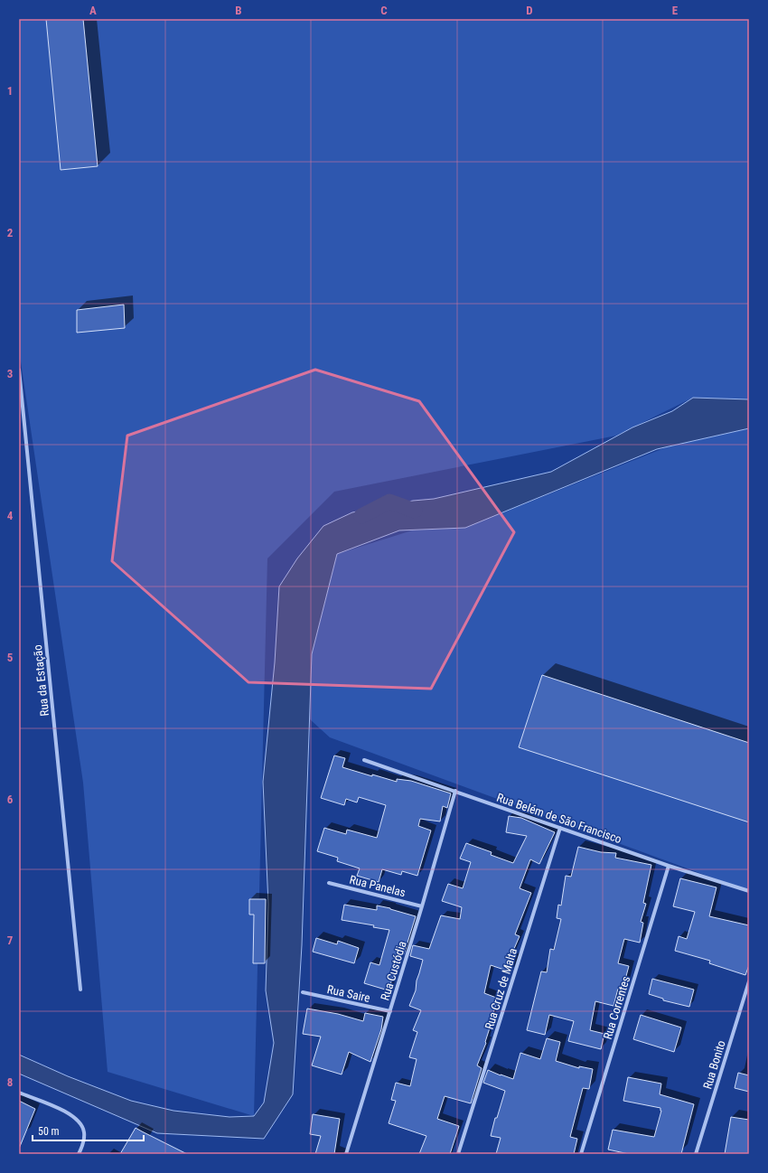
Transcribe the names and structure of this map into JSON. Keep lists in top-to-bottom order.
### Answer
{
  "streets": {
    "street": [
      "Rua da Estação",
      "Rua Belém de São Francisco",
      "Rua Panelas",
      "Rua Custódia",
      "Rua Cruz de Malta",
      "Rua Saire",
      "Rua Correntes",
      "Rua Bonito"
    ]
  },
  "crossings": [
    ["Rua Belém de São Francisco", "Rua Custódia"],
    ["Rua Belém de São Francisco", "Rua Cruz de Malta"],
    ["Rua Belém de São Francisco", "Rua Correntes"],
    ["Rua Panelas", "Rua Custódia"],
    ["Rua Custódia", "Rua Saire"]
  ],
  "scale_bar": "50 m",
  "grid": {
    "columns": [
      "A",
      "B",
      "C",
      "D",
      "E"
    ],
    "rows": [
      "1",
      "2",
      "3",
      "4",
      "5",
      "6",
      "7",
      "8"
    ]
  }
}
